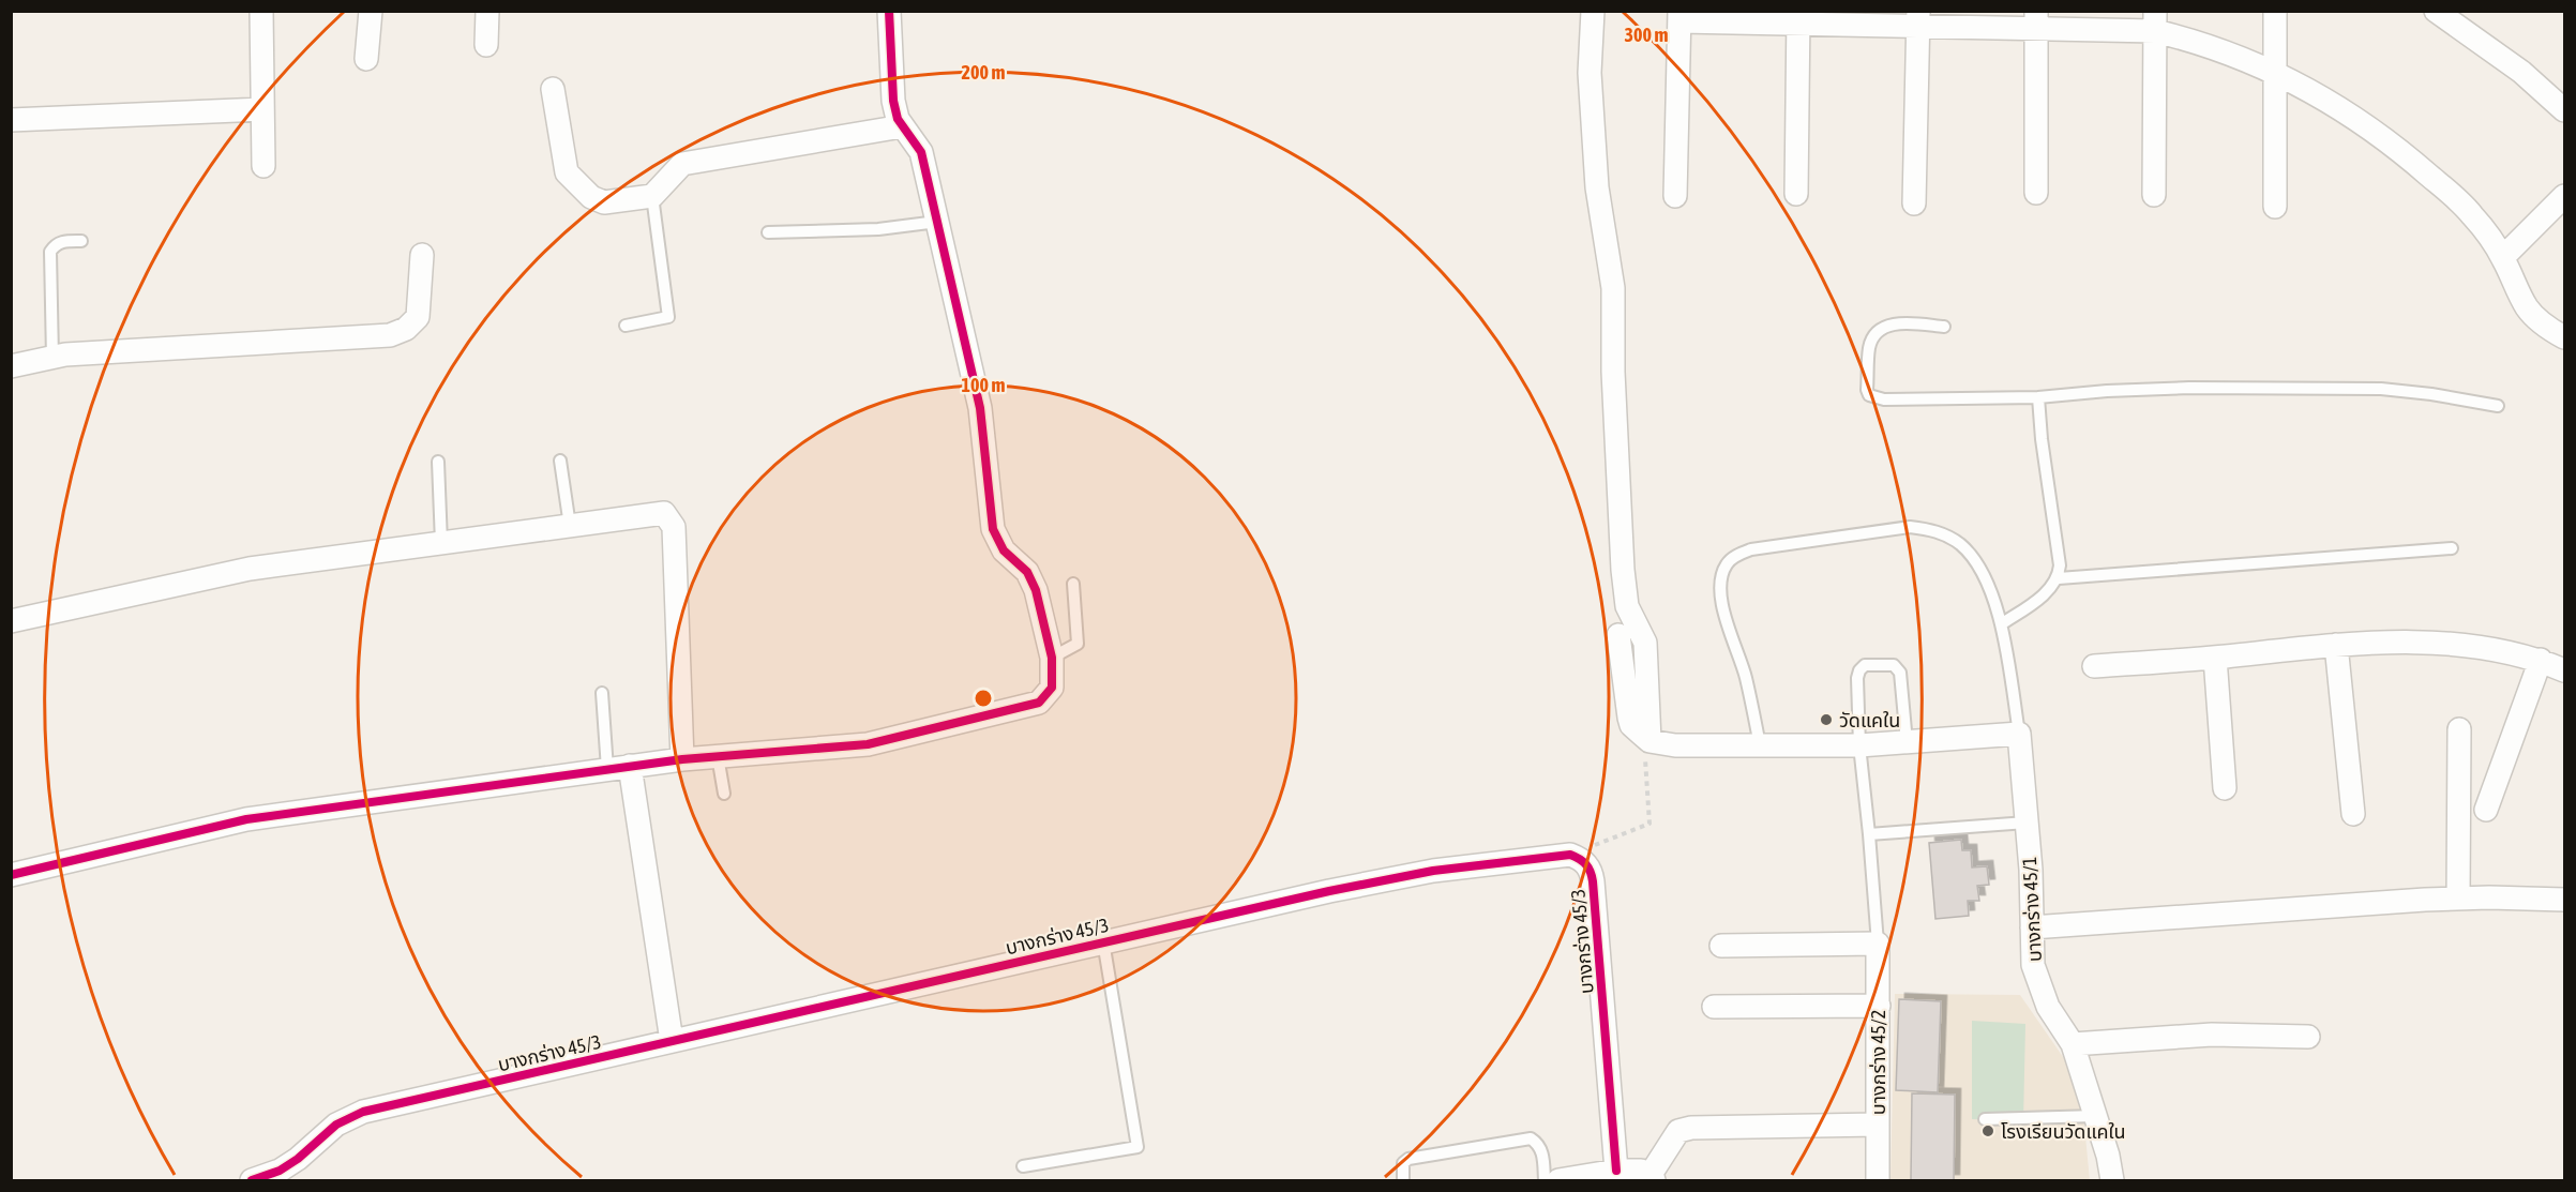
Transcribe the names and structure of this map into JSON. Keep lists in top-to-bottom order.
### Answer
{
  "streets": {
    "street": ["บางกร่าง 45/1", "บางกร่าง 45/3", "บางกร่าง 45/2"]
  },
  "places": ["วัดแคใน", "โรงเรียนวัดแคใน"],
  "rings": ["300 m", "200 m", "100 m"]
}
